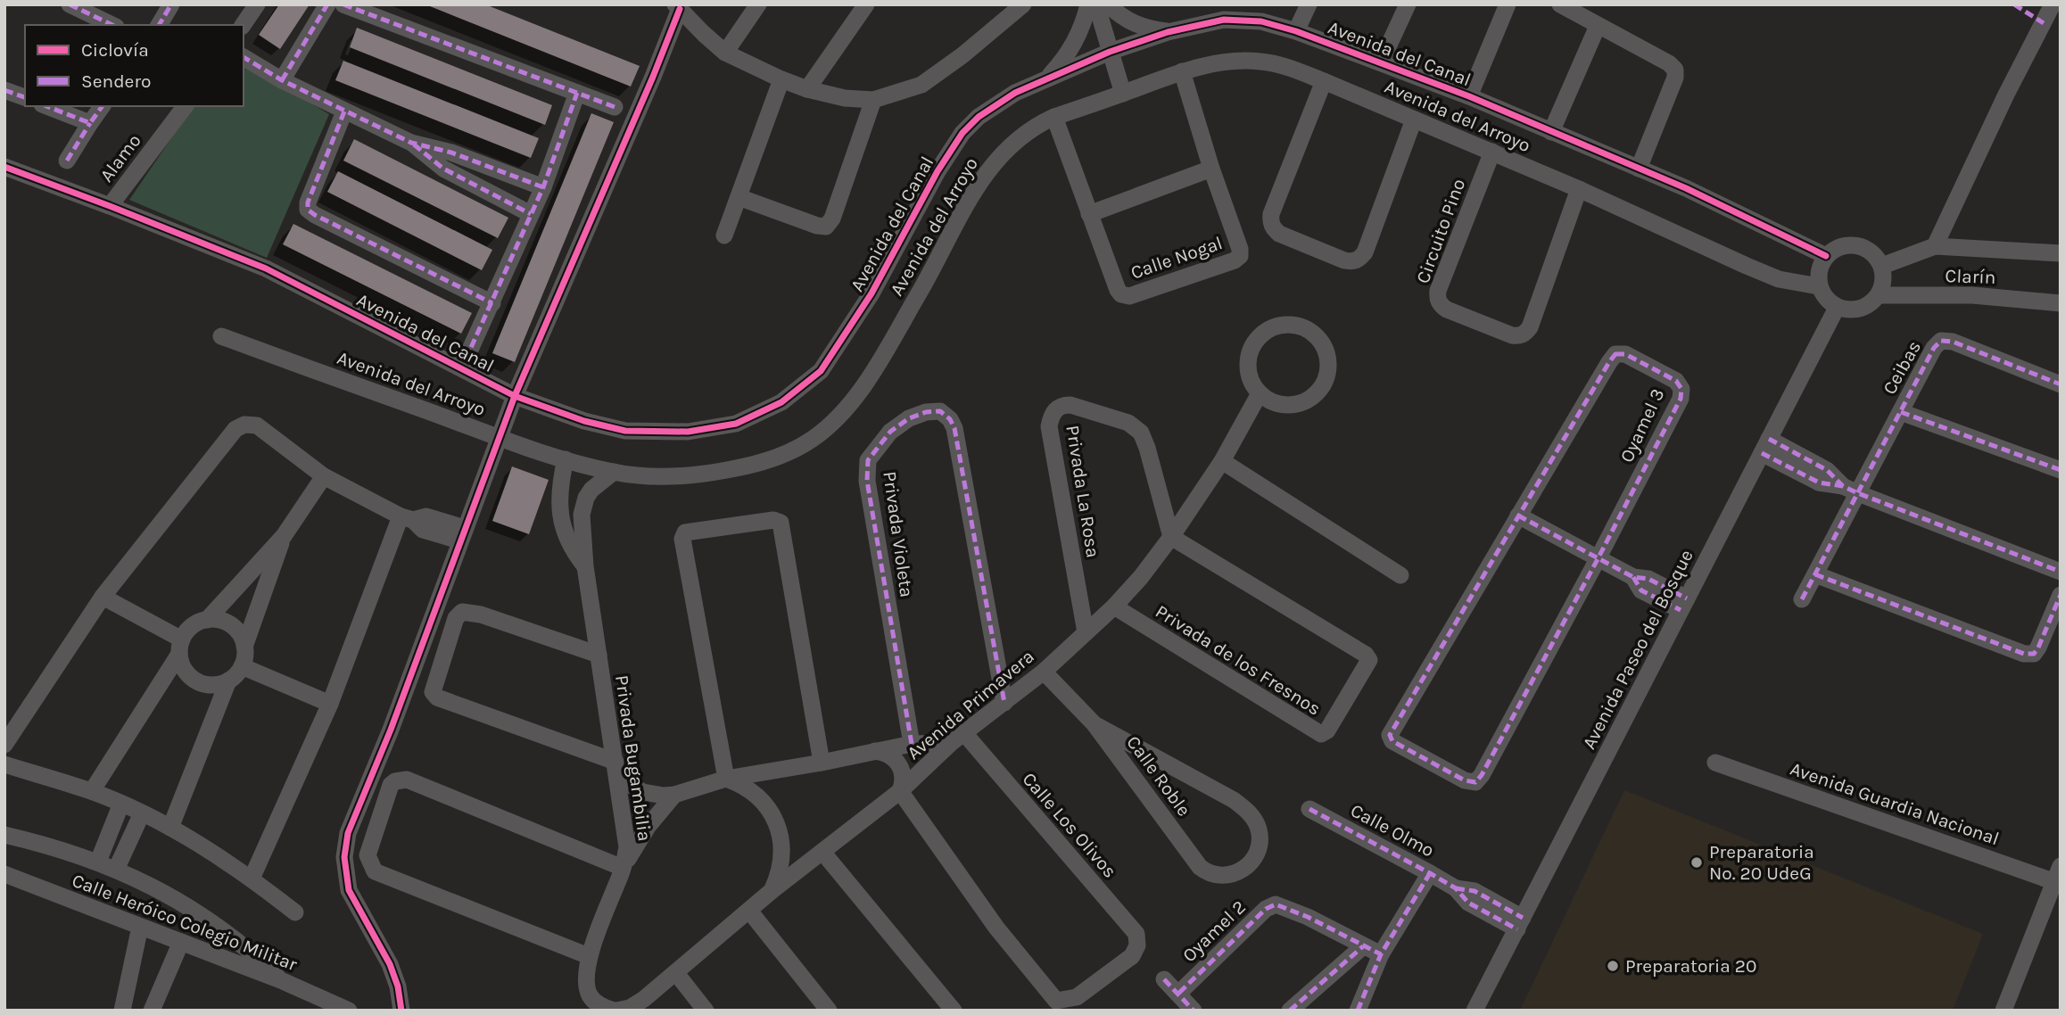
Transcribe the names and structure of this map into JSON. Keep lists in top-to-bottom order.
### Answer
{
  "streets": {
    "street": [
      "Avenida del Canal",
      "Avenida del Arroyo",
      "Alamo",
      "Circuito Pino",
      "Calle Nogal",
      "Clarín",
      "Ceibas",
      "Oyamel 3",
      "Privada La Rosa",
      "Privada Violeta",
      "Avenida Paseo del Bosque",
      "Privada de los Fresnos",
      "Avenida Primavera",
      "Privada Bugambilia",
      "Calle Roble",
      "Avenida Guardia Nacional",
      "Calle Los Olivos",
      "Calle Olmo",
      "Calle Heróico Colegio Militar",
      "Oyamel 2"
    ]
  },
  "crossings": [
    ["Avenida del Canal", "Avenida del Arroyo"],
    ["Avenida del Canal", "Alamo"],
    ["Avenida del Canal", "Clarín"],
    ["Avenida del Canal", "Avenida Paseo del Bosque"],
    ["Avenida del Arroyo", "Circuito Pino"],
    ["Avenida del Arroyo", "Calle Nogal"],
    ["Avenida del Arroyo", "Clarín"],
    ["Avenida del Arroyo", "Avenida Paseo del Bosque"],
    ["Avenida del Arroyo", "Privada Bugambilia"],
    ["Clarín", "Avenida Paseo del Bosque"],
    ["Privada La Rosa", "Privada de los Fresnos"],
    ["Privada La Rosa", "Avenida Primavera"],
    ["Privada Violeta", "Avenida Primavera"],
    ["Avenida Paseo del Bosque", "Calle Olmo"],
    ["Privada de los Fresnos", "Avenida Primavera"],
    ["Avenida Primavera", "Privada Bugambilia"],
    ["Avenida Primavera", "Calle Roble"],
    ["Avenida Primavera", "Calle Los Olivos"]
  ],
  "places": ["Preparatoria No. 20 UdeG", "Preparatoria 20"],
  "legend": ["Ciclovía", "Sendero"]
}
